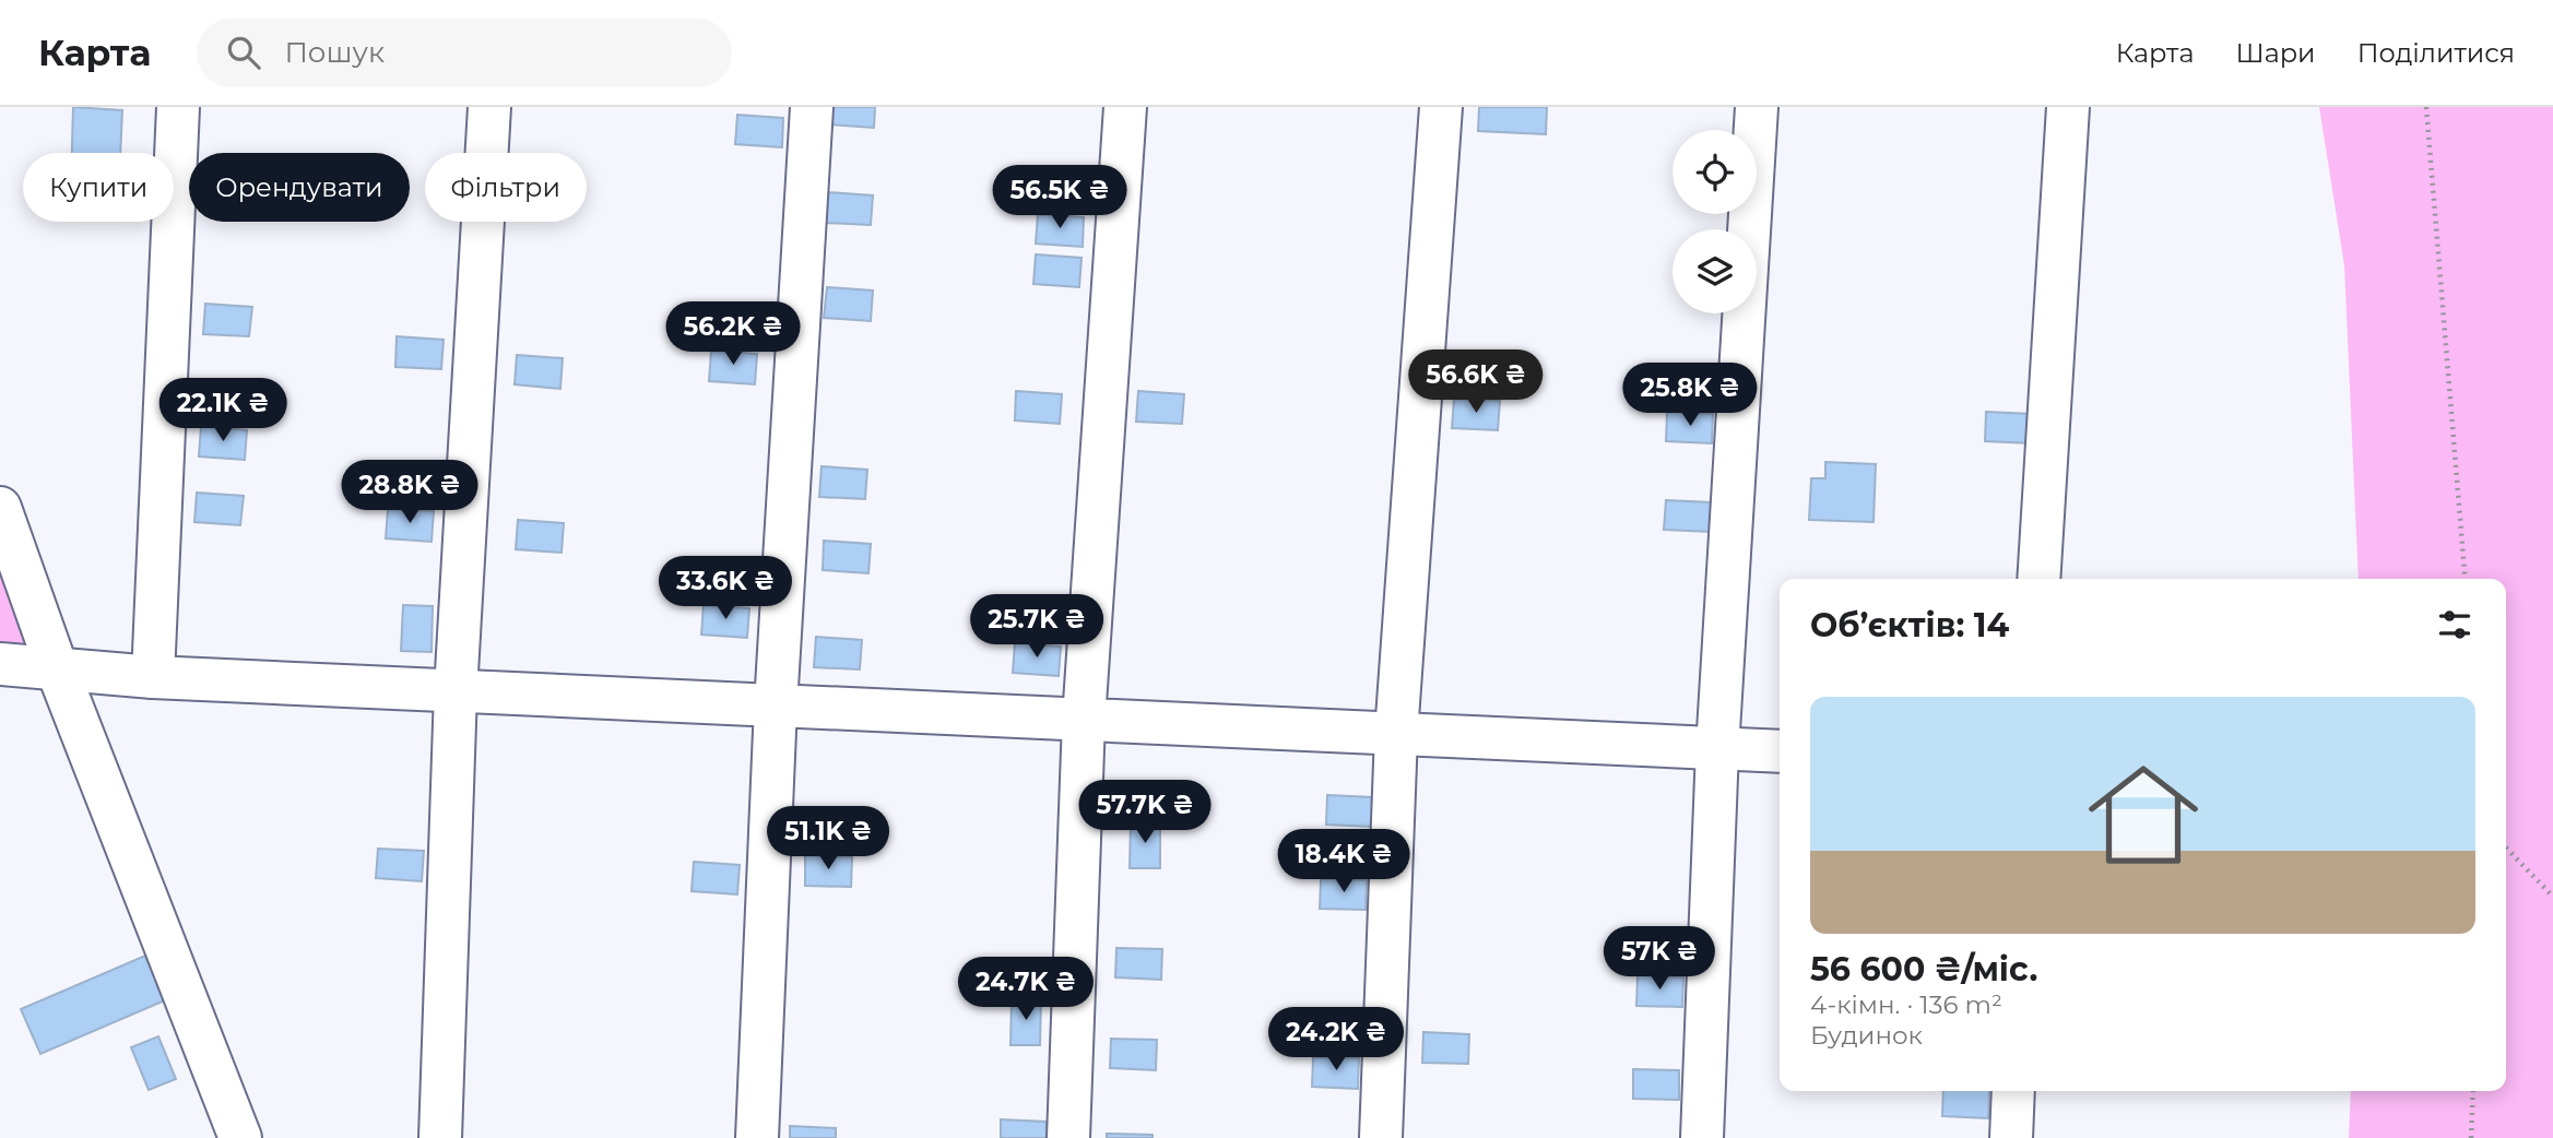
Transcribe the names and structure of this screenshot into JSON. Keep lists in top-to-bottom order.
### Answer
{
  "page": {
    "header": "Карта",
    "search": "Пошук",
    "nav": ["Карта", "Шари", "Поділитися"],
    "chip": ["Купити", "Орендувати", "Фільтри"],
    "price": [
      "56.5K ₴",
      "56.2K ₴",
      "56.6K ₴",
      "25.8K ₴",
      "22.1K ₴",
      "28.8K ₴",
      "33.6K ₴",
      "25.7K ₴",
      "57.7K ₴",
      "51.1K ₴",
      "18.4K ₴",
      "57K ₴",
      "24.7K ₴",
      "24.2K ₴"
    ],
    "heading": "Об’єктів: 14",
    "list": [
      {
        "name": "56 600 ₴/міс.",
        "note": "4-кімн. · 136 m² · Будинок"
      }
    ]
  }
}
